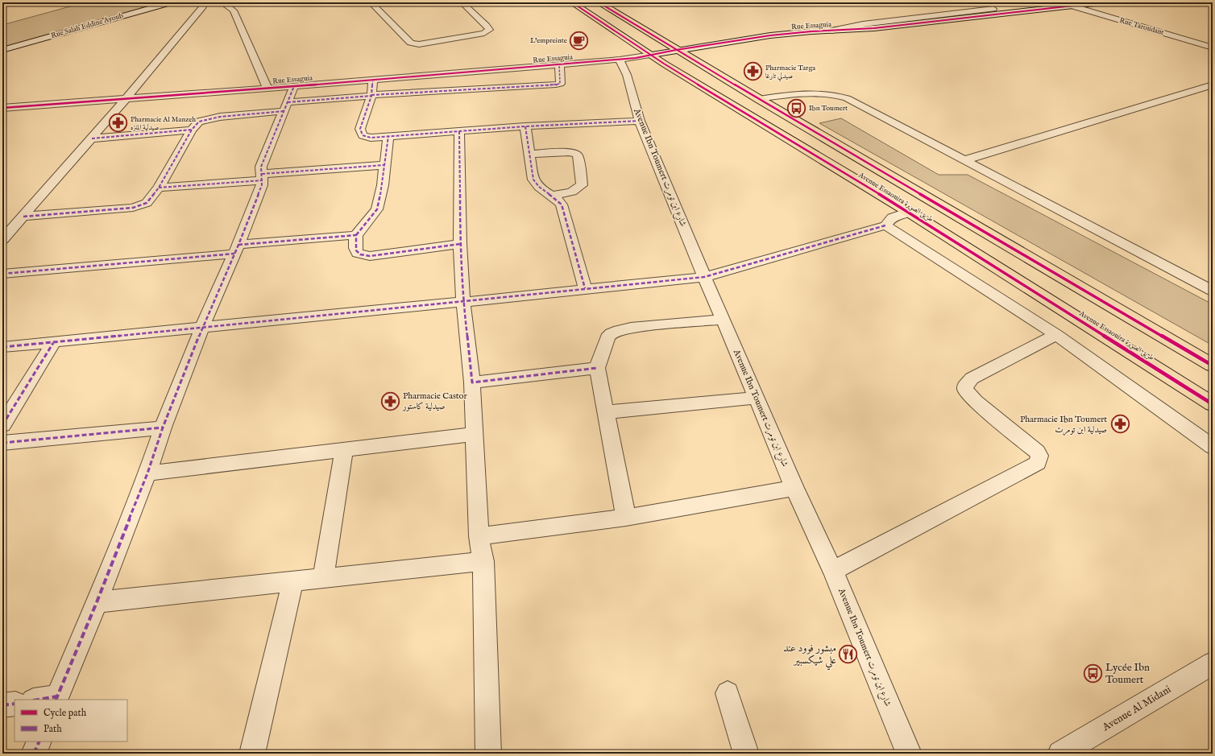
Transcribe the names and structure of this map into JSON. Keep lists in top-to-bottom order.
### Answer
{
  "streets": {
    "main road": ["Avenue Essaouira طريق الصويرة"],
    "street": [
      "Rue Salah Eddine Ayoub",
      "Rue Essaguia",
      "Rue Taroudant",
      "Avenue Ibn Toumert شارع ابن تومرت",
      "Avenue Al Midani"
    ]
  },
  "crossings": [
    ["Rue Essaguia", "Rue Taroudant"],
    ["Rue Essaguia", "Avenue Ibn Toumert شارع ابن تومرت"],
    ["Rue Essaguia", "Avenue Essaouira طريق الصويرة"]
  ],
  "places": {
    "cafe": ["L'empreinte"],
    "pharmacy": [
      "Pharmacie Targa صيدلي تارغا",
      "Pharmacie Al Manzeh صيدلية المنزه",
      "Pharmacie Castor صيدلية كاستور",
      "Pharmacie Ibn Toumert صيدلية ابن تومرت"
    ],
    "bus stop": ["Ibn Toumert", "Lycée Ibn Toumert"],
    "restaurant": ["مبشور فوود عند علي شيكسبير"]
  },
  "legend": ["Cycle path", "Path"]
}
